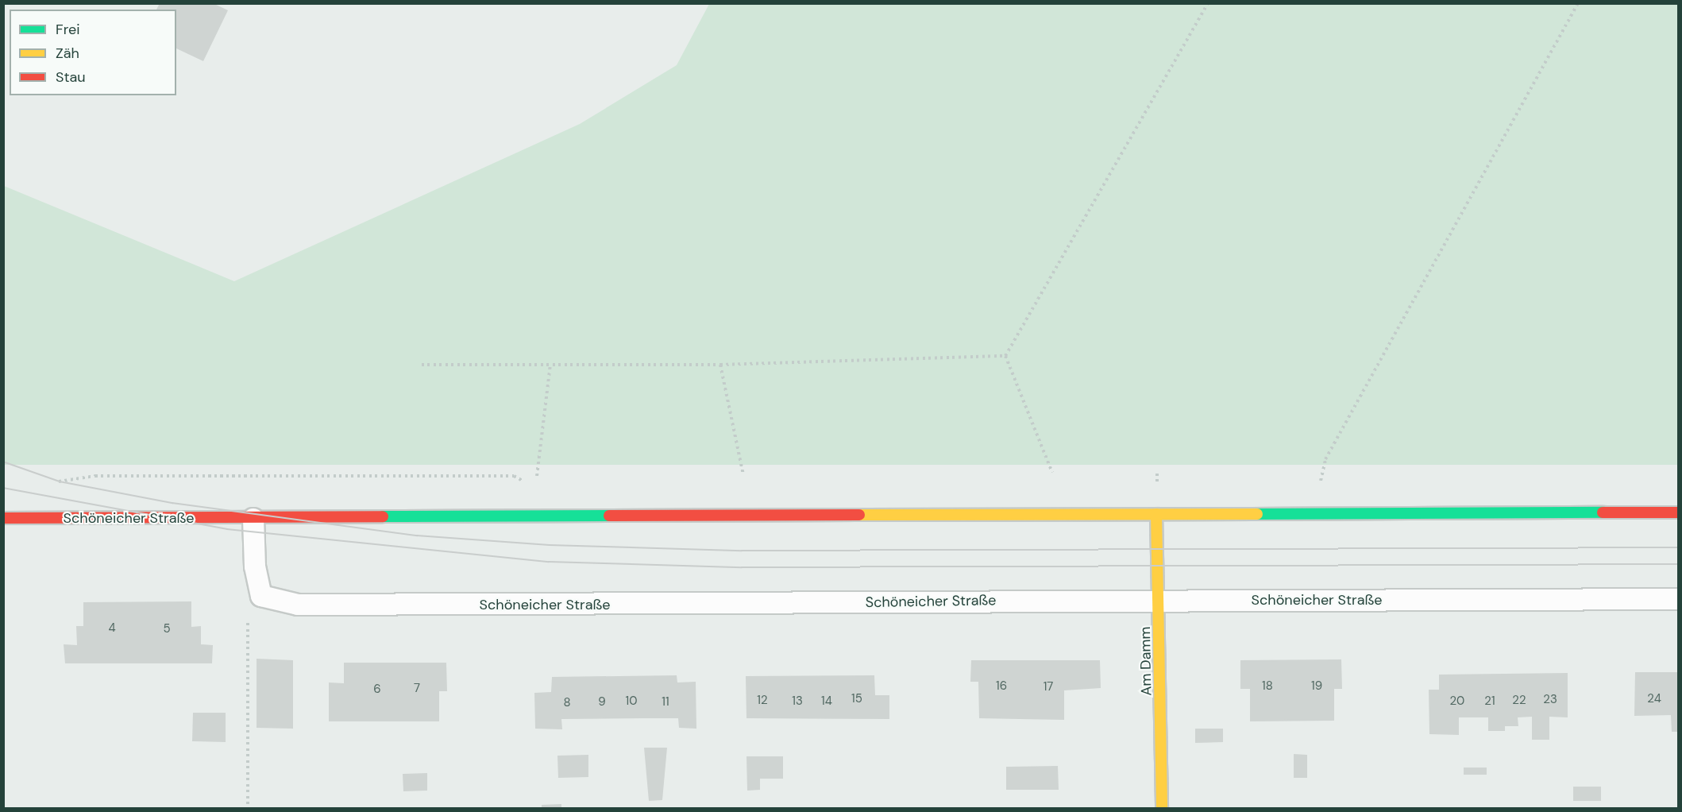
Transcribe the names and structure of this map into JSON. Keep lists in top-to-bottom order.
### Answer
{
  "streets": {
    "main road": ["Schöneicher Straße", "Am Damm"]
  },
  "crossings": [
    ["Schöneicher Straße", "Am Damm"]
  ],
  "house_numbers": [
    "4",
    "5",
    "16",
    "18",
    "19",
    "17",
    "7",
    "6",
    "15",
    "24",
    "23",
    "12",
    "22",
    "10",
    "13",
    "14",
    "20",
    "21",
    "9",
    "11",
    "8"
  ],
  "legend": ["Frei", "Zäh", "Stau"]
}
